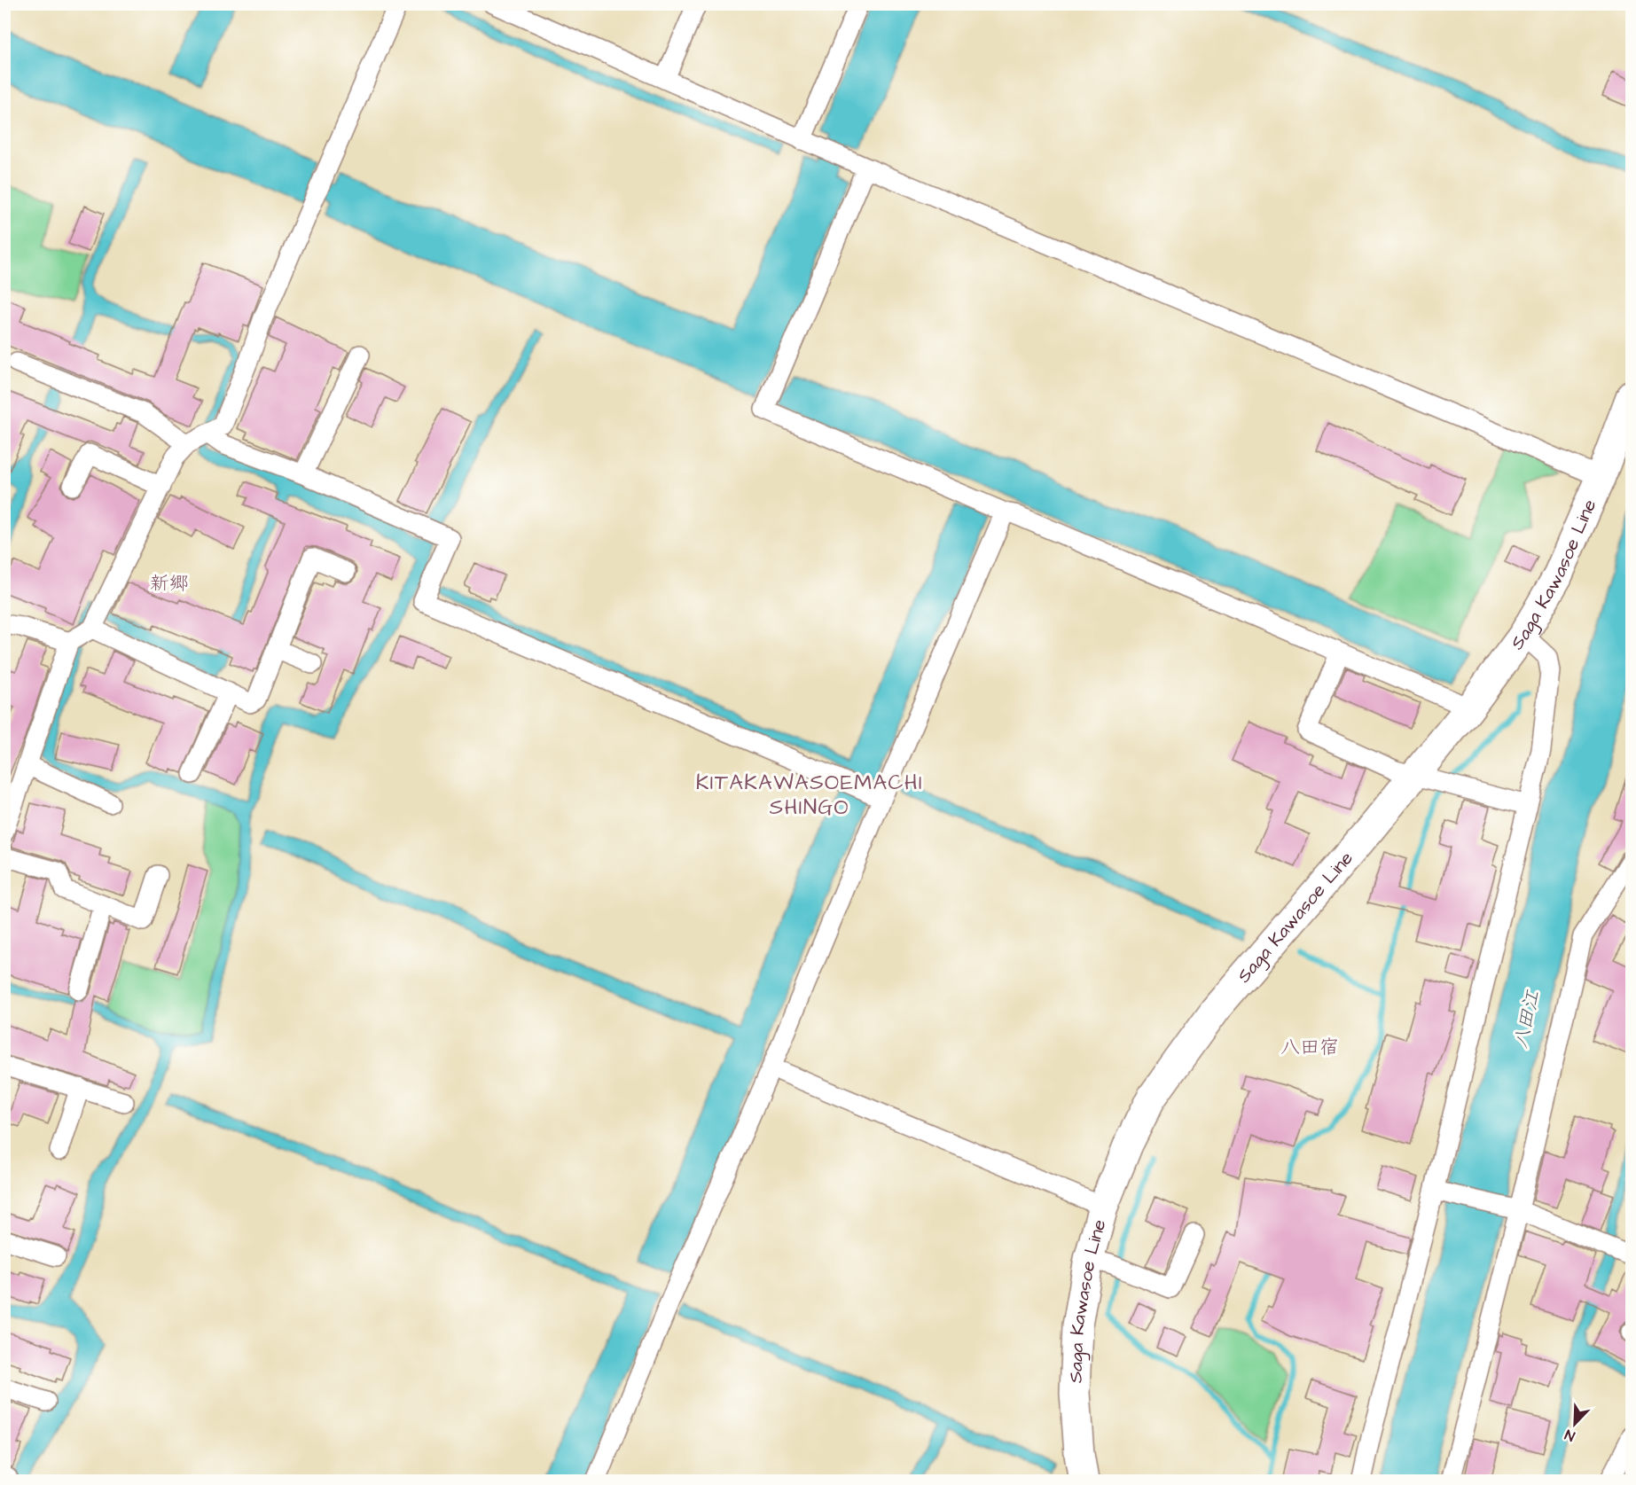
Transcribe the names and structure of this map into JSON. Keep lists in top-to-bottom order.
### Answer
{
  "streets": {
    "main road": ["Saga Kawasoe Line"]
  },
  "districts": ["新郷", "KITAKAWASOEMACHI SHINGO", "八田宿"],
  "water": ["八田江"],
  "north": "bottom left"
}
